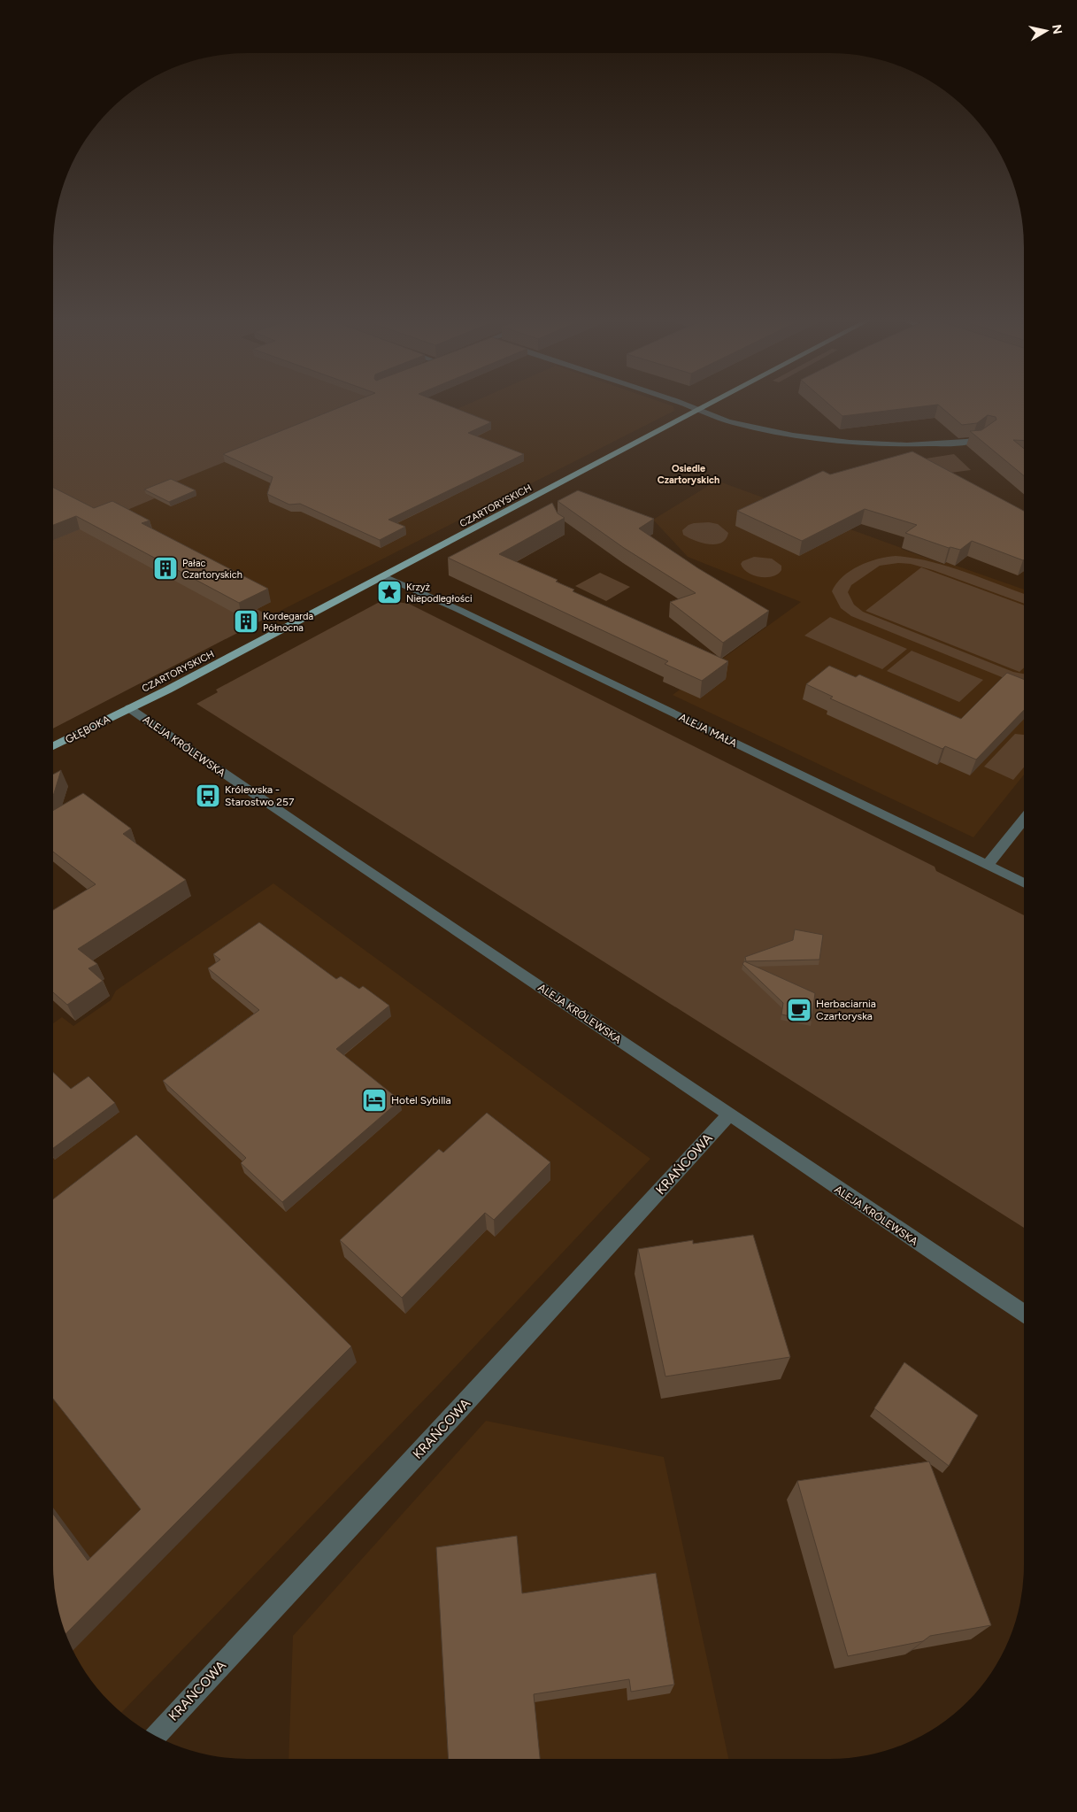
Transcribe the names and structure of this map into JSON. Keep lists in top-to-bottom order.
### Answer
{
  "streets": {
    "main road": ["CZARTORYSKICH", "GŁĘBOKA"],
    "street": ["ALEJA MAŁA", "ALEJA KRÓLEWSKA", "KRAŃCOWA"]
  },
  "crossings": [
    ["CZARTORYSKICH", "GŁĘBOKA"],
    ["CZARTORYSKICH", "ALEJA MAŁA"],
    ["CZARTORYSKICH", "ALEJA KRÓLEWSKA"],
    ["GŁĘBOKA", "ALEJA KRÓLEWSKA"],
    ["ALEJA KRÓLEWSKA", "KRAŃCOWA"]
  ],
  "districts": ["Osiedle Czartoryskich"],
  "places": {
    "building": ["Pałac Czartoryskich", "Kordegarda Północna"],
    "place": ["Krzyż Niepodległości"],
    "bus stop": ["Królewska - Starostwo 257"],
    "cafe": ["Herbaciarnia Czartoryska"],
    "hotel": ["Hotel Sybilla"]
  },
  "north": "right"
}
